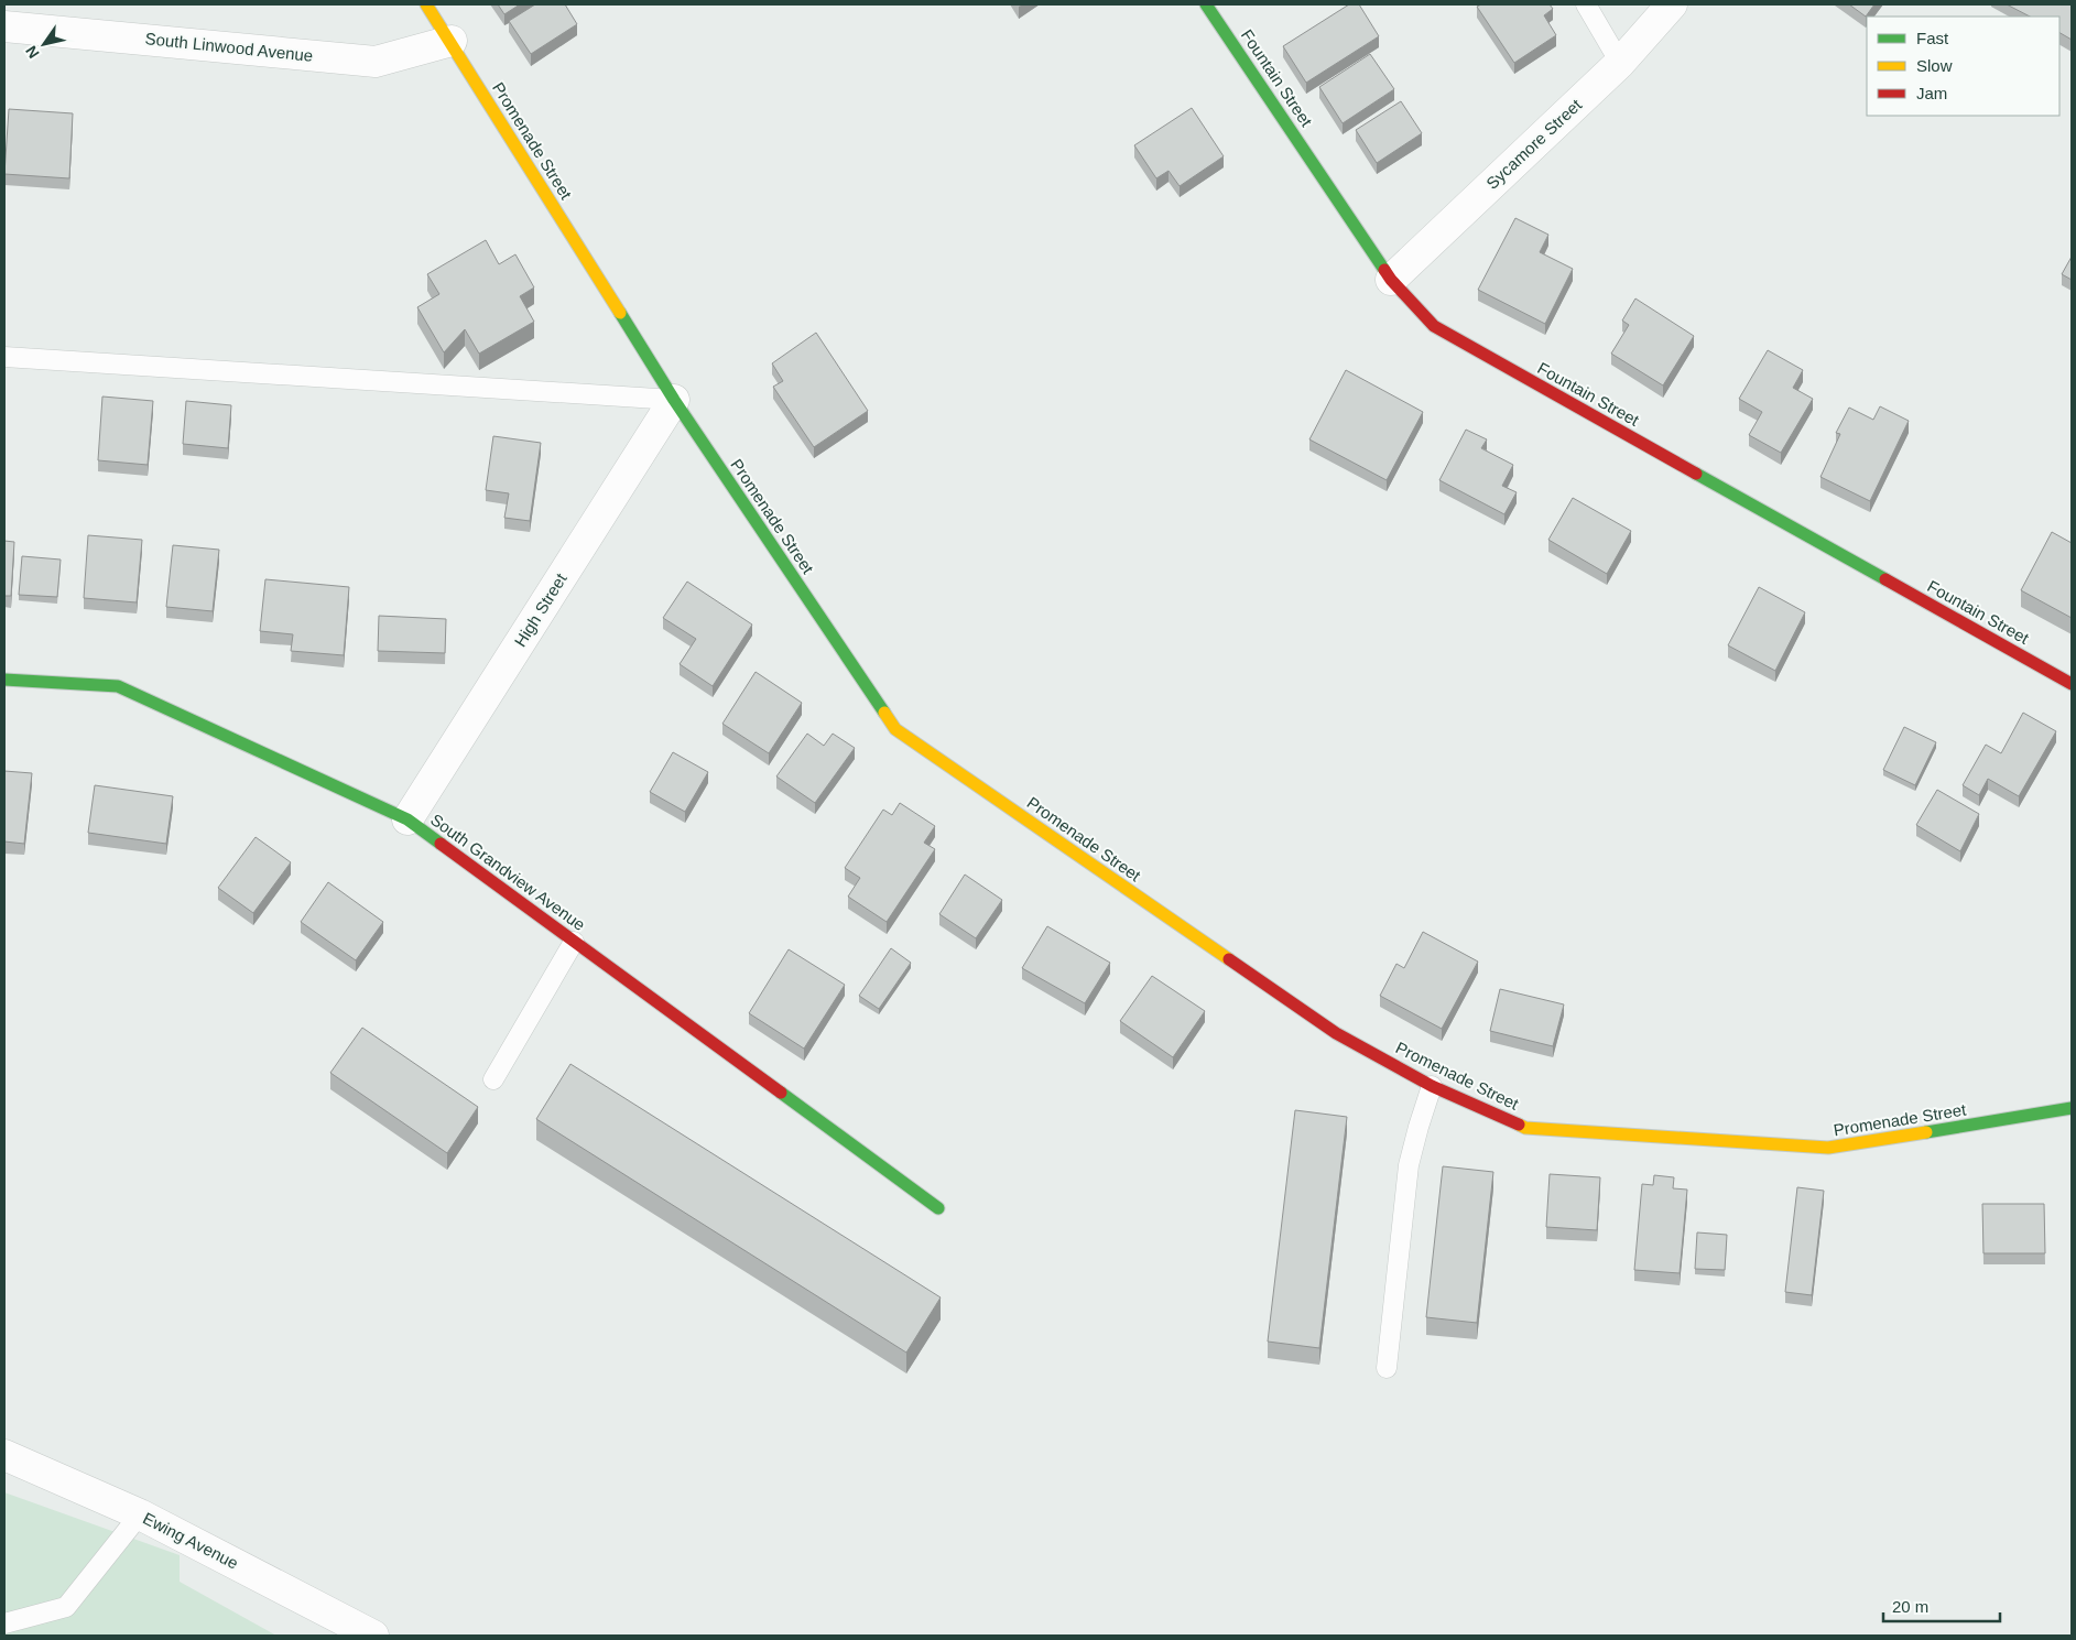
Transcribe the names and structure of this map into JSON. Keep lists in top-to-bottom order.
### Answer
{
  "streets": {
    "street": [
      "South Linwood Avenue",
      "Fountain Street",
      "Promenade Street",
      "Sycamore Street",
      "High Street",
      "South Grandview Avenue",
      "Ewing Avenue"
    ]
  },
  "crossings": [
    ["South Linwood Avenue", "Promenade Street"],
    ["Fountain Street", "Sycamore Street"],
    ["Promenade Street", "High Street"],
    ["High Street", "South Grandview Avenue"]
  ],
  "legend": ["Fast", "Slow", "Jam"],
  "scale_bar": "20 m",
  "north": "bottom left"
}
